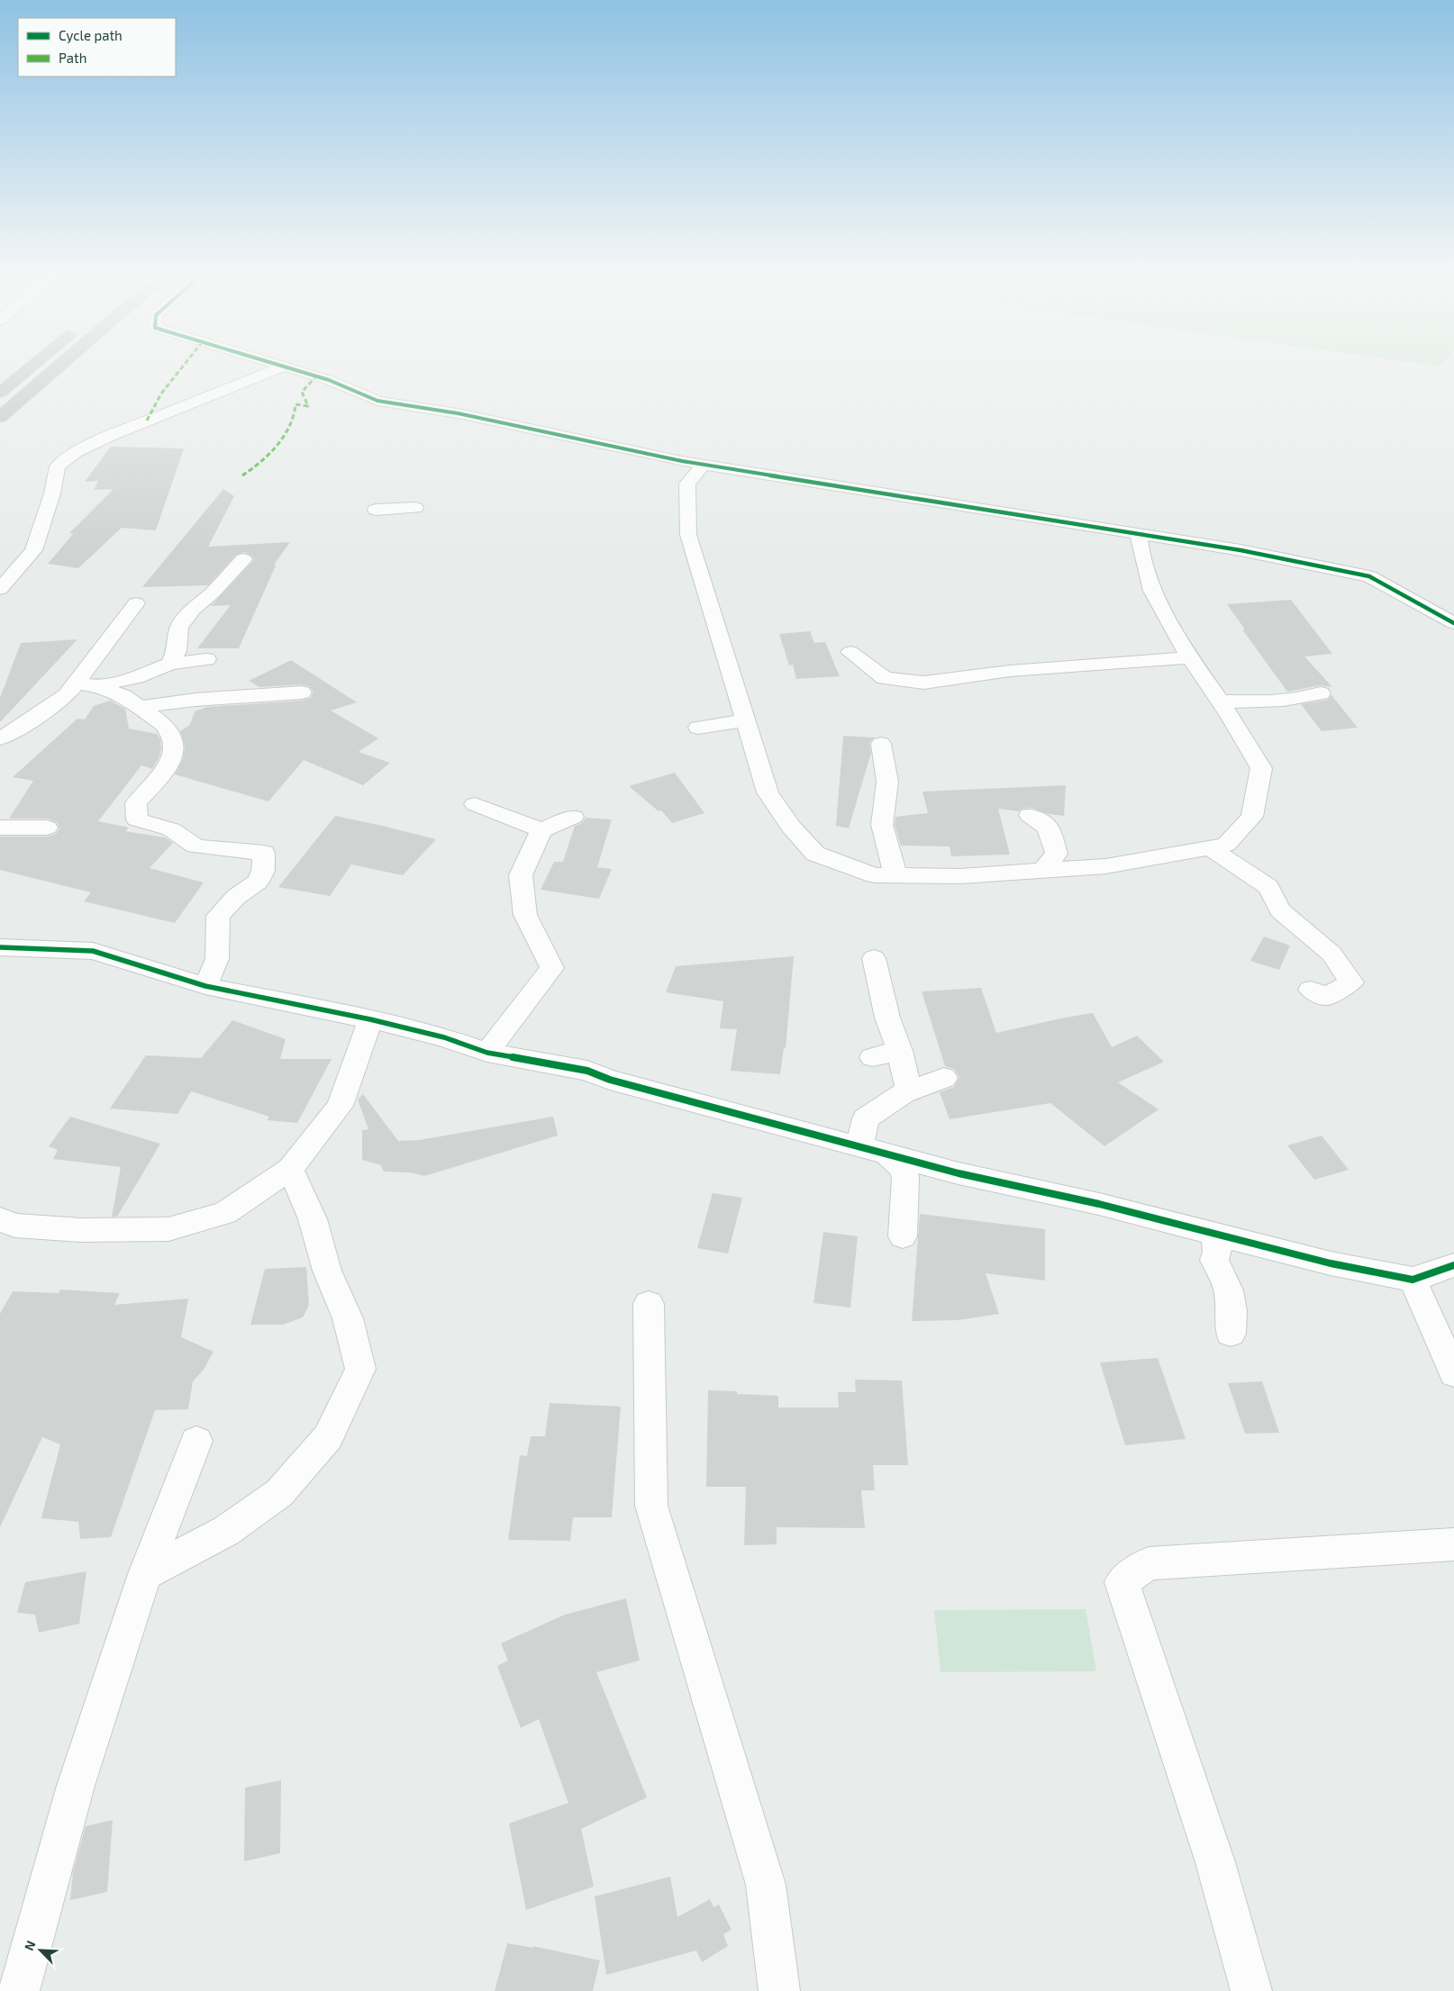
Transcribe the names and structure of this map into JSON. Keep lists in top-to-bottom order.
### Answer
{
  "legend": ["Cycle path", "Path"],
  "north": "top left"
}
